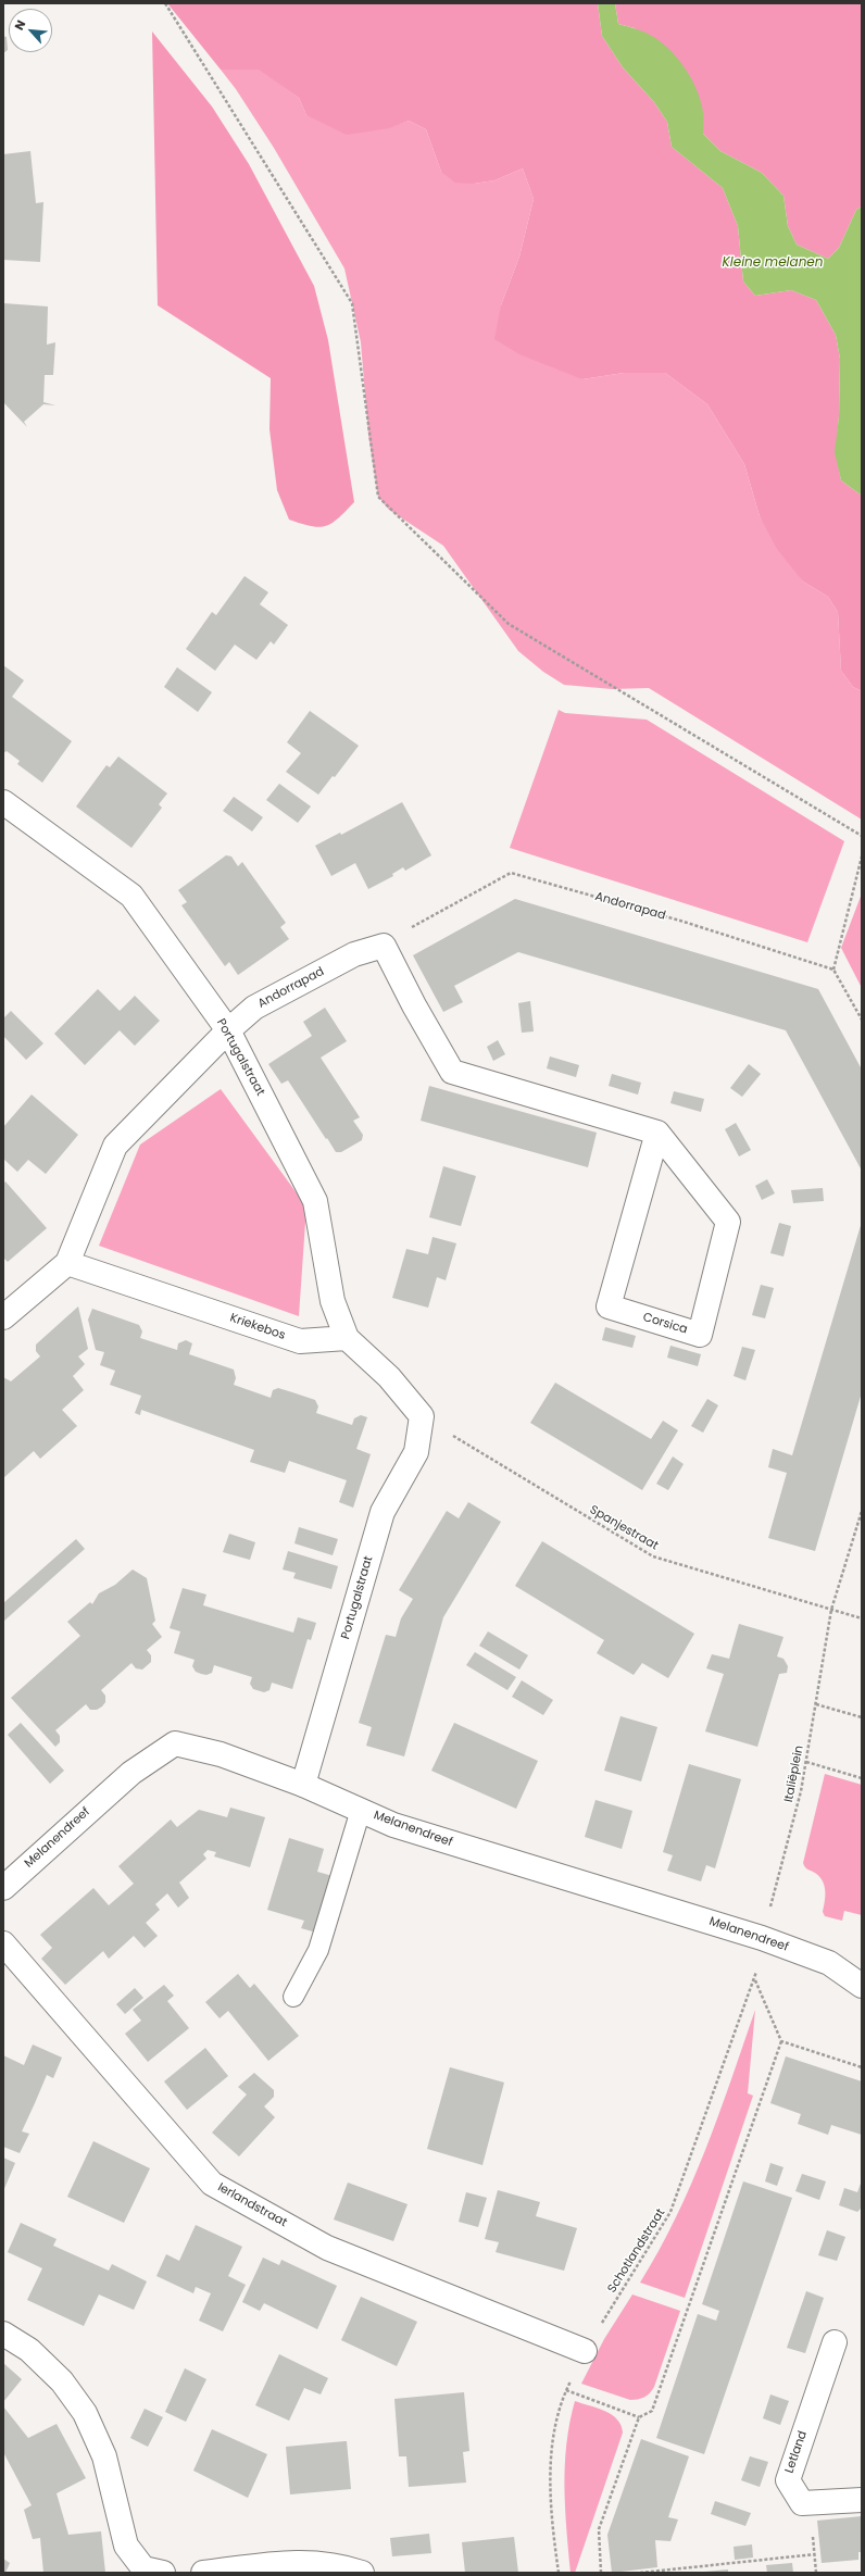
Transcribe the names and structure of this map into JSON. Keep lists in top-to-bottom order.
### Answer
{
  "streets": {
    "street": [
      "Andorrapad",
      "Portugalstraat",
      "Corsica",
      "Kriekebos",
      "Melanendreef",
      "Ierlandstraat",
      "Letland"
    ],
    "path": ["Spanjestraat", "Italiëplein", "Schotlandstraat"]
  },
  "crossings": [
    ["Andorrapad", "Portugalstraat"],
    ["Portugalstraat", "Kriekebos"],
    ["Portugalstraat", "Spanjestraat"],
    ["Portugalstraat", "Melanendreef"],
    ["Spanjestraat", "Italiëplein"],
    ["Italiëplein", "Melanendreef"],
    ["Italiëplein", "Schotlandstraat"],
    ["Melanendreef", "Schotlandstraat"],
    ["Ierlandstraat", "Schotlandstraat"]
  ],
  "water": ["Kleine melanen"],
  "north": "top left"
}
